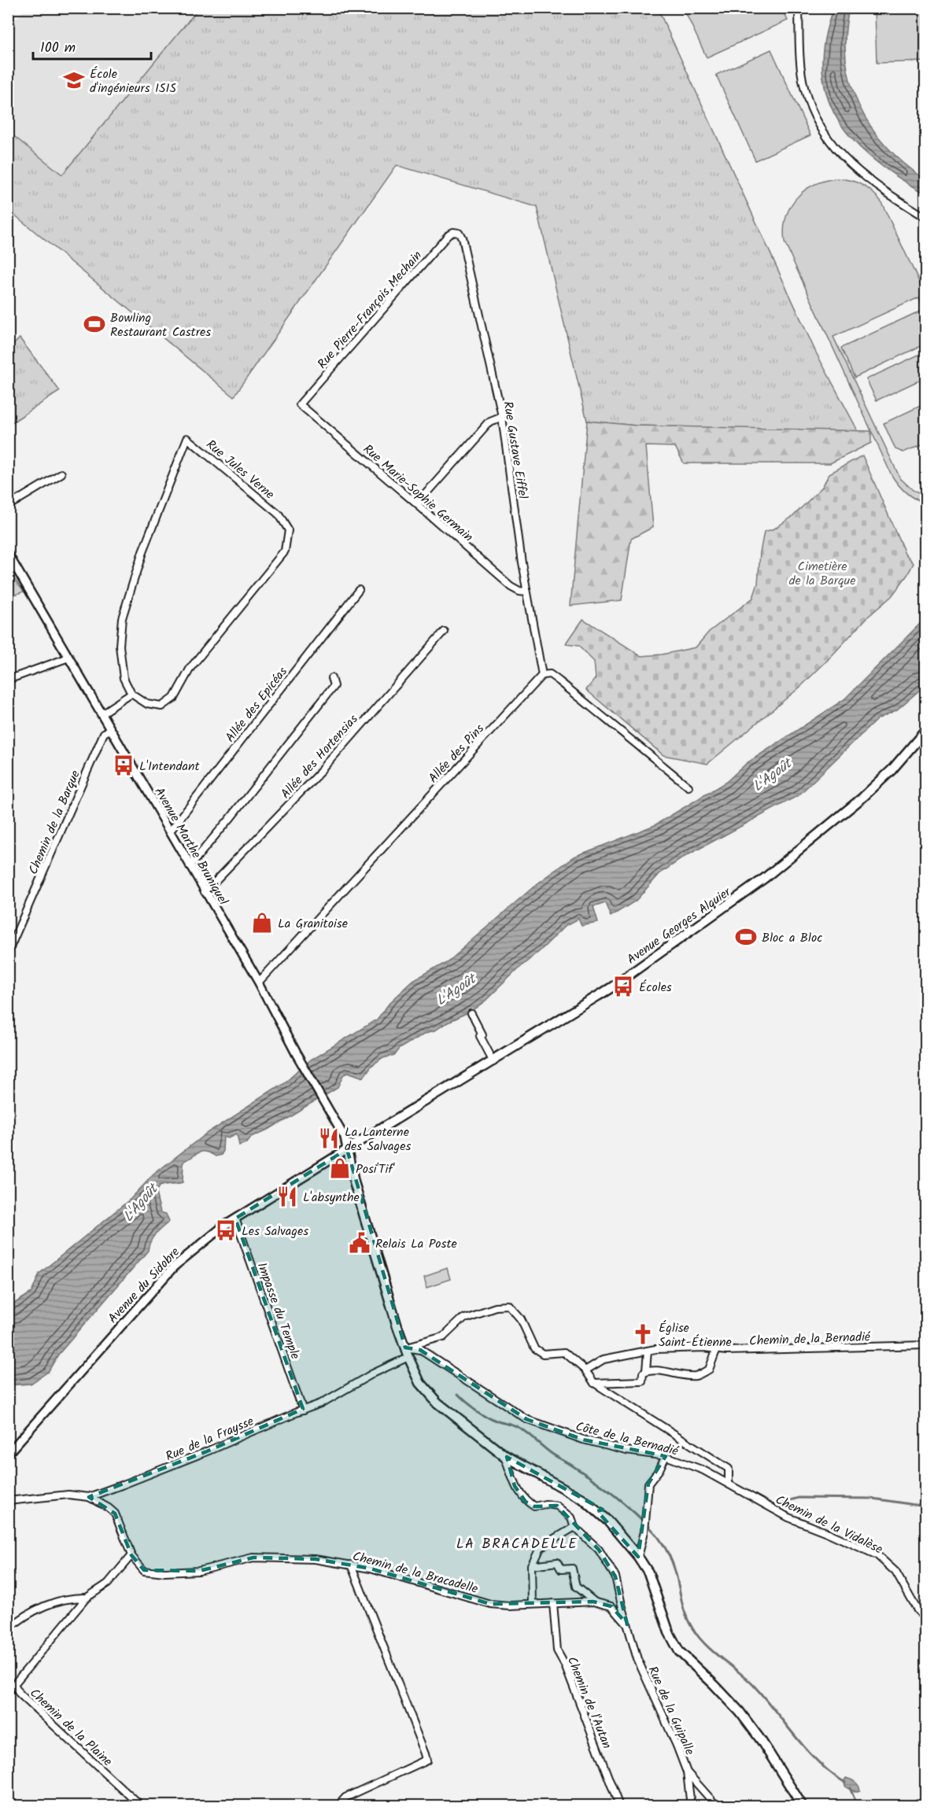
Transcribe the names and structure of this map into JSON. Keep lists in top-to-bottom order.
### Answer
{
  "streets": {
    "main road": ["Avenue Georges Alquier"],
    "street": [
      "Rue Pierre-François Mechain",
      "Rue Gustave Eiffel",
      "Rue Jules Verne",
      "Rue Marie-Sophie Germain",
      "Allée des Epicéas",
      "Allée des Pins",
      "Allée des Hortensias",
      "Chemin de la Barque",
      "Avenue Marthe Bruniquel",
      "Avenue du Sidobre",
      "Impasse du Temple",
      "Chemin de la Bernadié",
      "Rue de la Fraysse",
      "Côte de la Bernadié",
      "Chemin de la Vidalèse",
      "Chemin de la Bracadelle",
      "Chemin de l'Autan",
      "Rue de la Guipalle",
      "Chemin de la Plaine"
    ]
  },
  "crossings": [
    ["Rue Pierre-François Mechain", "Rue Gustave Eiffel"],
    ["Rue Pierre-François Mechain", "Rue Marie-Sophie Germain"],
    ["Rue Gustave Eiffel", "Rue Marie-Sophie Germain"],
    ["Rue Gustave Eiffel", "Allée des Pins"],
    ["Allée des Epicéas", "Avenue Marthe Bruniquel"],
    ["Allée des Pins", "Avenue Marthe Bruniquel"],
    ["Allée des Hortensias", "Avenue Marthe Bruniquel"],
    ["Chemin de la Barque", "Avenue Marthe Bruniquel"],
    ["Avenue Marthe Bruniquel", "Avenue Georges Alquier"],
    ["Avenue Marthe Bruniquel", "Avenue du Sidobre"],
    ["Avenue Georges Alquier", "Avenue du Sidobre"],
    ["Avenue du Sidobre", "Impasse du Temple"],
    ["Impasse du Temple", "Rue de la Fraysse"],
    ["Chemin de la Bernadié", "Côte de la Bernadié"],
    ["Rue de la Fraysse", "Chemin de la Bracadelle"],
    ["Côte de la Bernadié", "Chemin de la Vidalèse"],
    ["Chemin de la Bracadelle", "Chemin de l'Autan"],
    ["Chemin de la Bracadelle", "Rue de la Guipalle"],
    ["Chemin de la Bracadelle", "Chemin de la Plaine"]
  ],
  "districts": ["LA BRACADELLE"],
  "water": ["L'Agoût"],
  "parks": ["Cimetière de la Barque"],
  "places": {
    "school or university": ["École d'ingénieurs ISIS"],
    "sports": ["Bowling Restaurant Castres", "Bloc a Bloc"],
    "bus stop": ["L'Intendant", "Écoles", "Les Salvages"],
    "shop": ["La Granitoise", "Posi'Tif'"],
    "restaurant": ["La Lanterne des Salvages", "L'absynthe"],
    "public building": ["Relais La Poste"],
    "church": ["Église Saint-Étienne"]
  },
  "scale_bar": "100 m"
}
